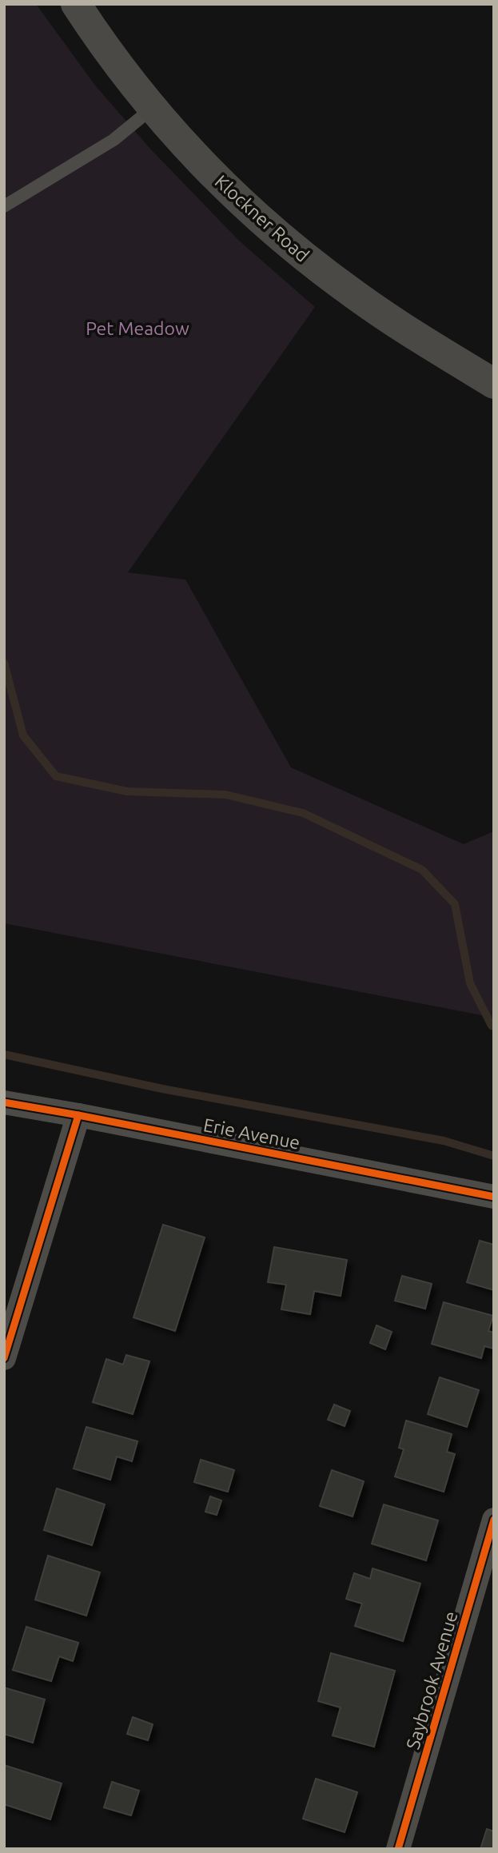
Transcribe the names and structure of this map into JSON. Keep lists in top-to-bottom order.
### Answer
{
  "streets": {
    "main road": ["Klockner Road"],
    "street": ["Erie Avenue", "Saybrook Avenue"]
  },
  "parks": ["Pet Meadow"]
}
